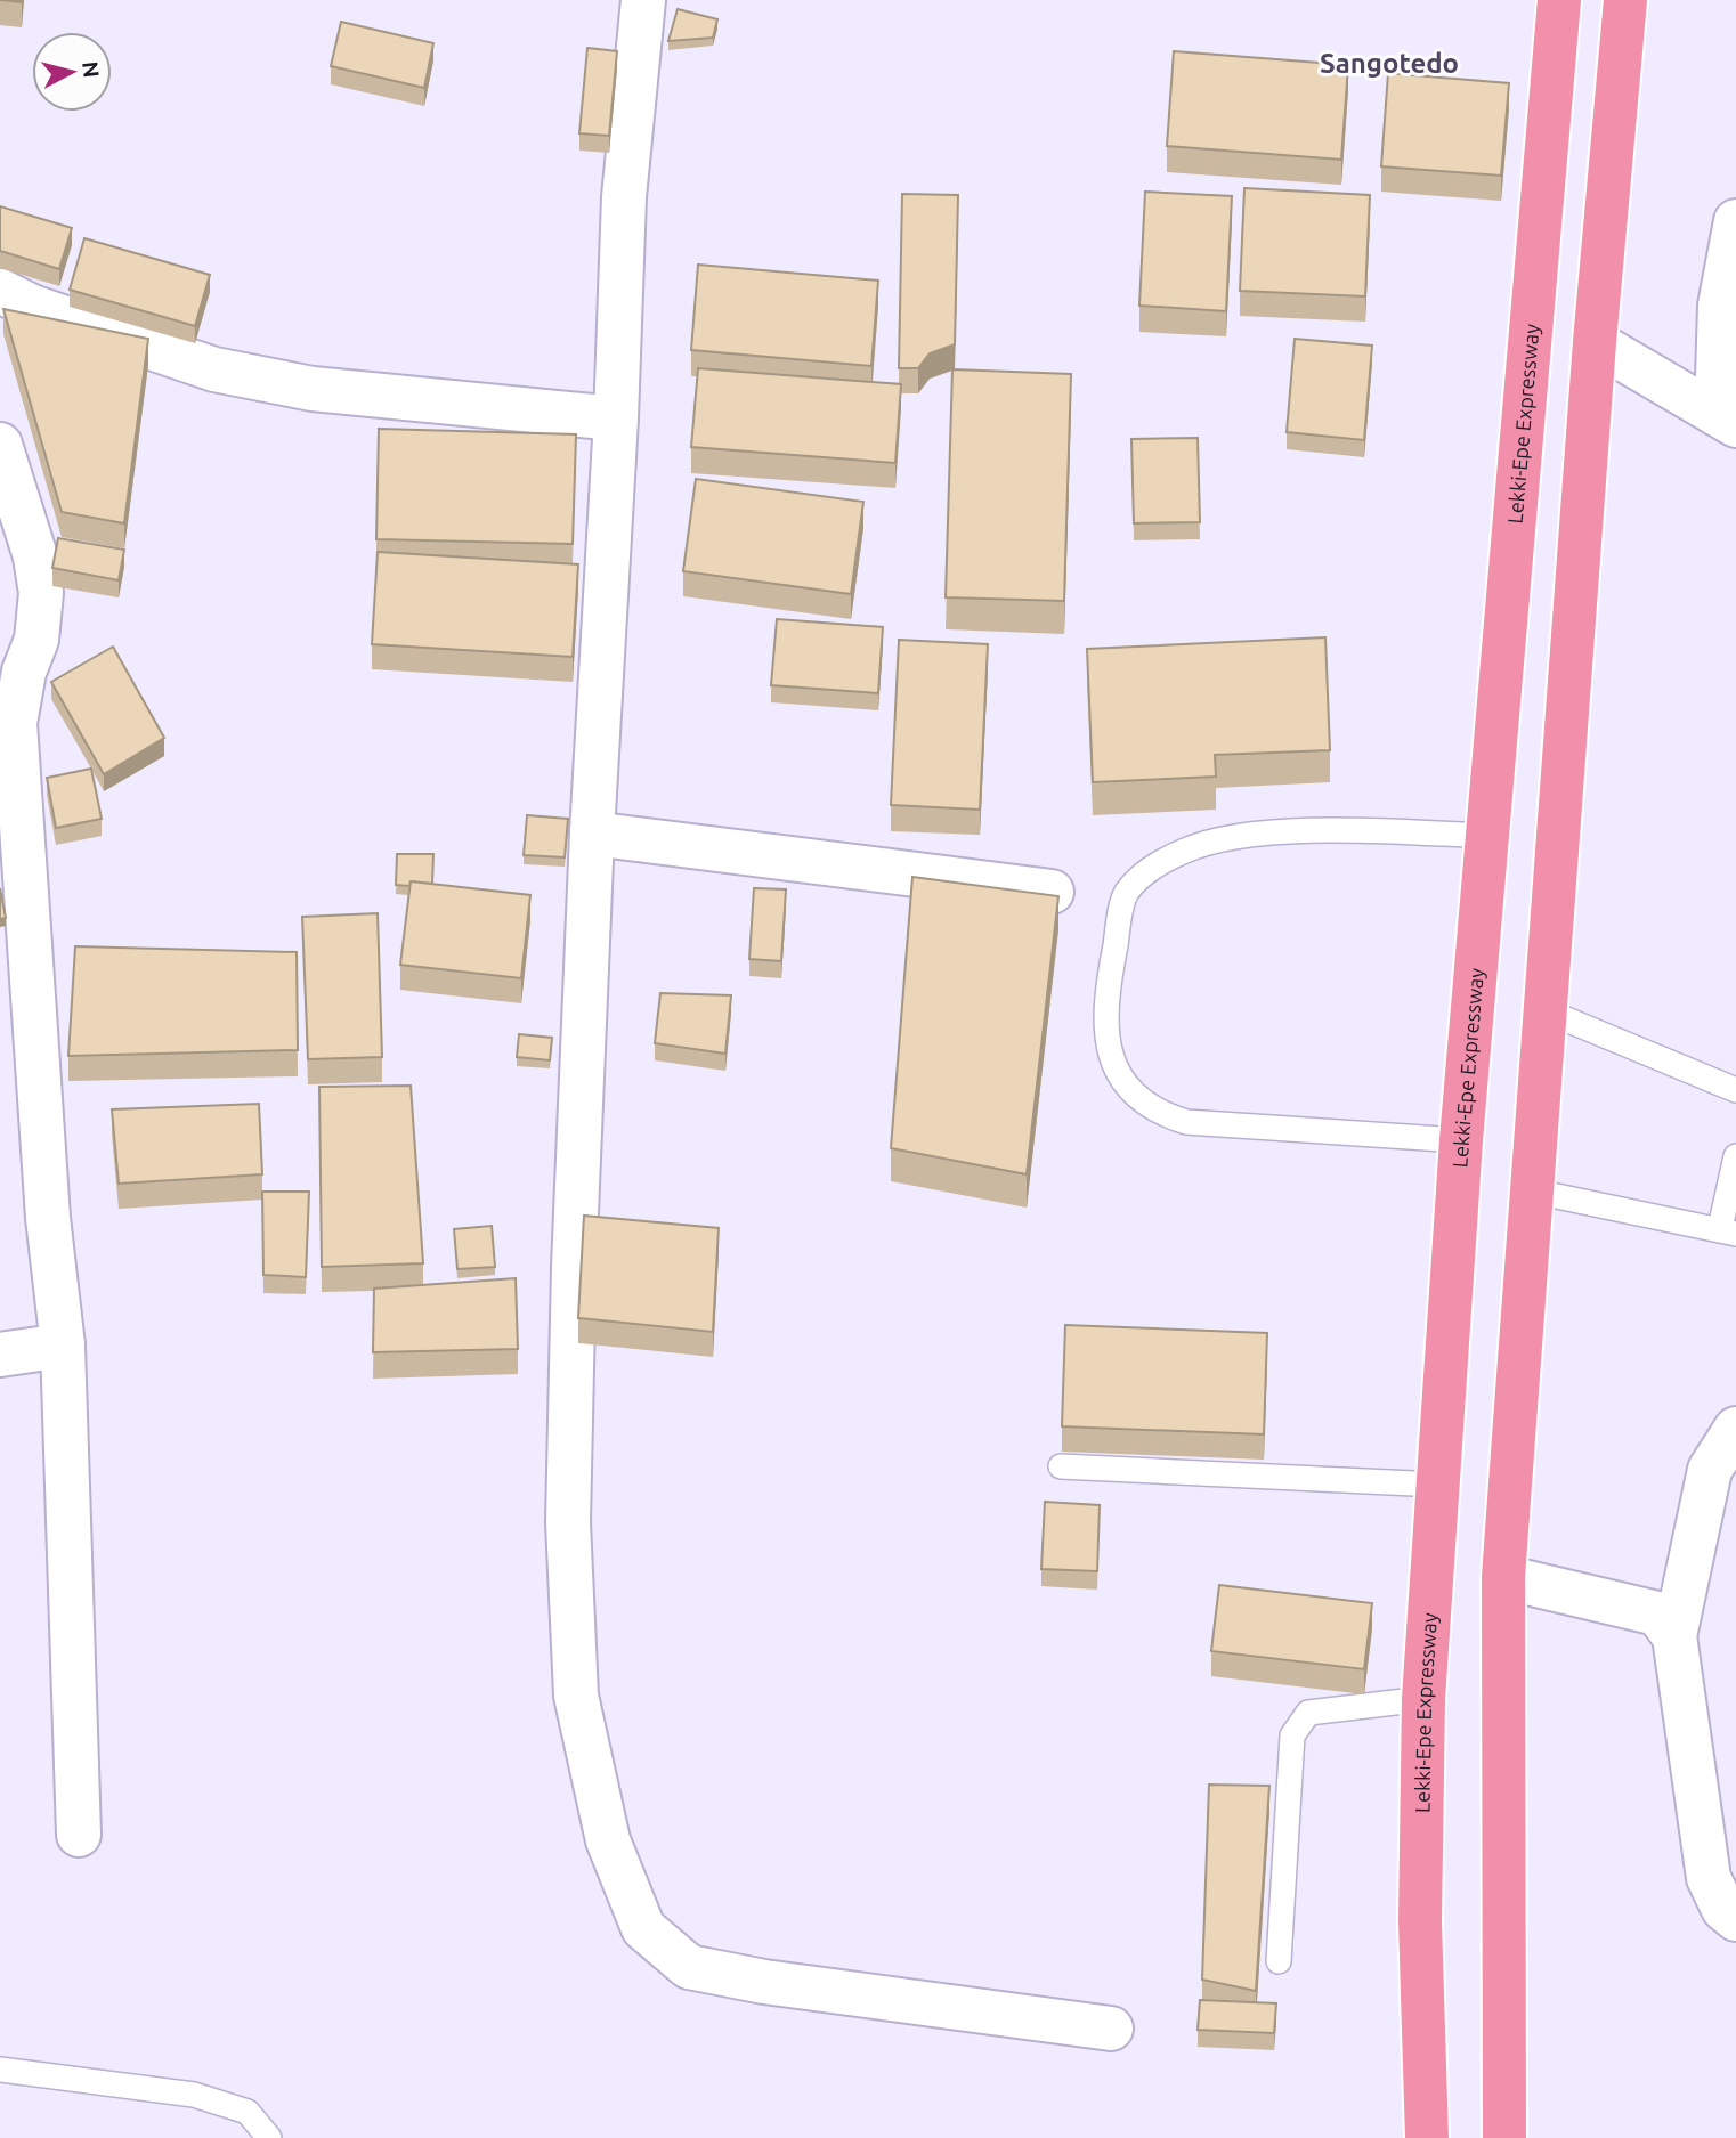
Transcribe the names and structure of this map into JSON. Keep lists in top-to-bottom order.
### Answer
{
  "streets": {
    "highway": ["Lekki-Epe Expressway"]
  },
  "districts": ["Sangotedo"],
  "north": "right"
}
